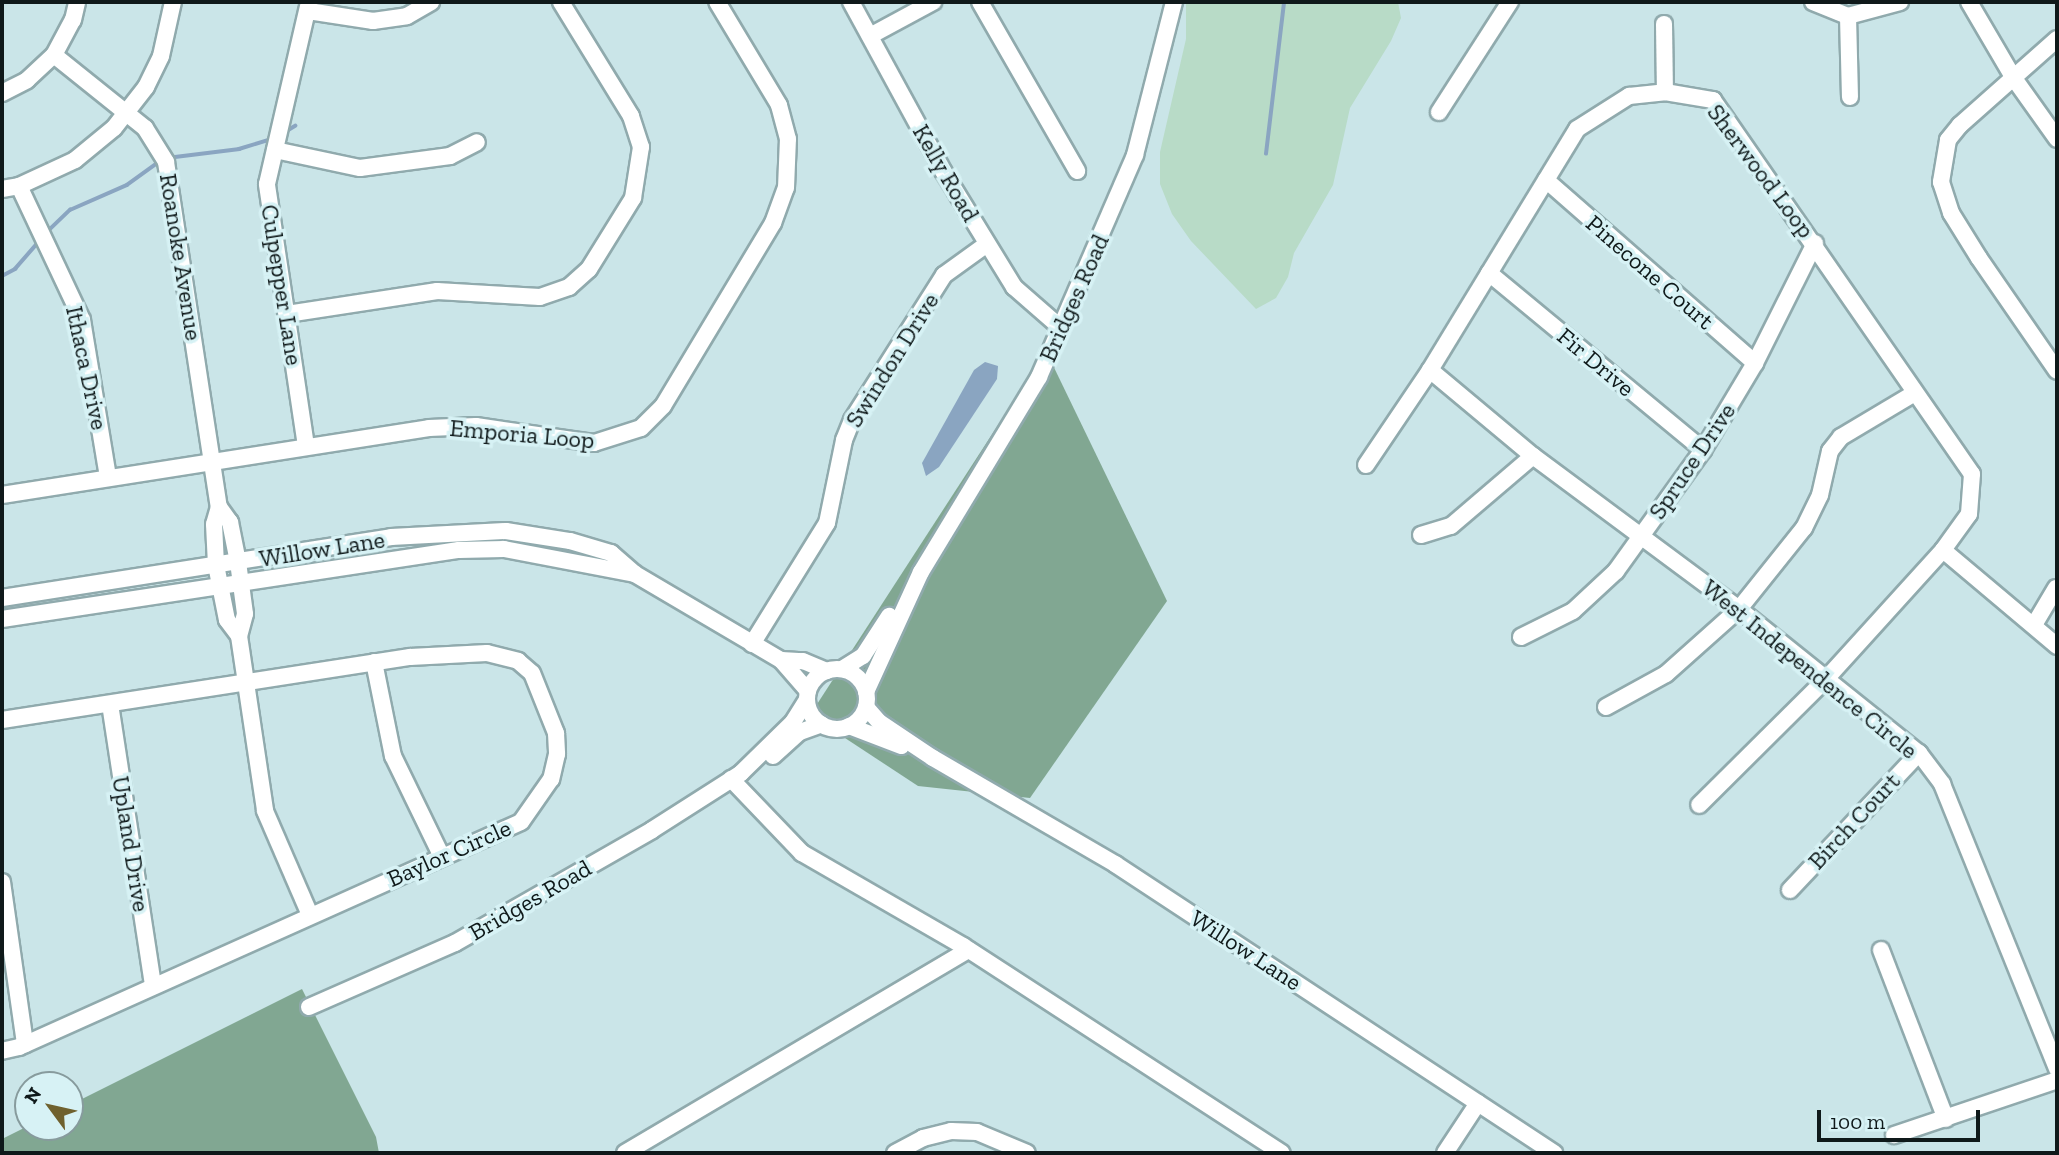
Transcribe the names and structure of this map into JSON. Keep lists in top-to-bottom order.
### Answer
{
  "streets": {
    "street": [
      "Sherwood Loop",
      "Kelly Road",
      "Roanoke Avenue",
      "Pinecone Court",
      "Culpepper Lane",
      "Bridges Road",
      "Swindon Drive",
      "Fir Drive",
      "Ithaca Drive",
      "Emporia Loop",
      "Spruce Drive",
      "Willow Lane",
      "West Independence Circle",
      "Birch Court",
      "Upland Drive",
      "Baylor Circle"
    ]
  },
  "crossings": [
    ["Sherwood Loop", "Pinecone Court"],
    ["Sherwood Loop", "Fir Drive"],
    ["Sherwood Loop", "Spruce Drive"],
    ["Sherwood Loop", "West Independence Circle"],
    ["Kelly Road", "Bridges Road"],
    ["Kelly Road", "Swindon Drive"],
    ["Roanoke Avenue", "Emporia Loop"],
    ["Roanoke Avenue", "Willow Lane"],
    ["Pinecone Court", "Spruce Drive"],
    ["Culpepper Lane", "Emporia Loop"],
    ["Bridges Road", "Willow Lane"],
    ["Swindon Drive", "Willow Lane"],
    ["Fir Drive", "Spruce Drive"],
    ["Ithaca Drive", "Emporia Loop"],
    ["Spruce Drive", "West Independence Circle"],
    ["West Independence Circle", "Birch Court"],
    ["Upland Drive", "Baylor Circle"]
  ],
  "scale_bar": "100 m",
  "north": "top left"
}
